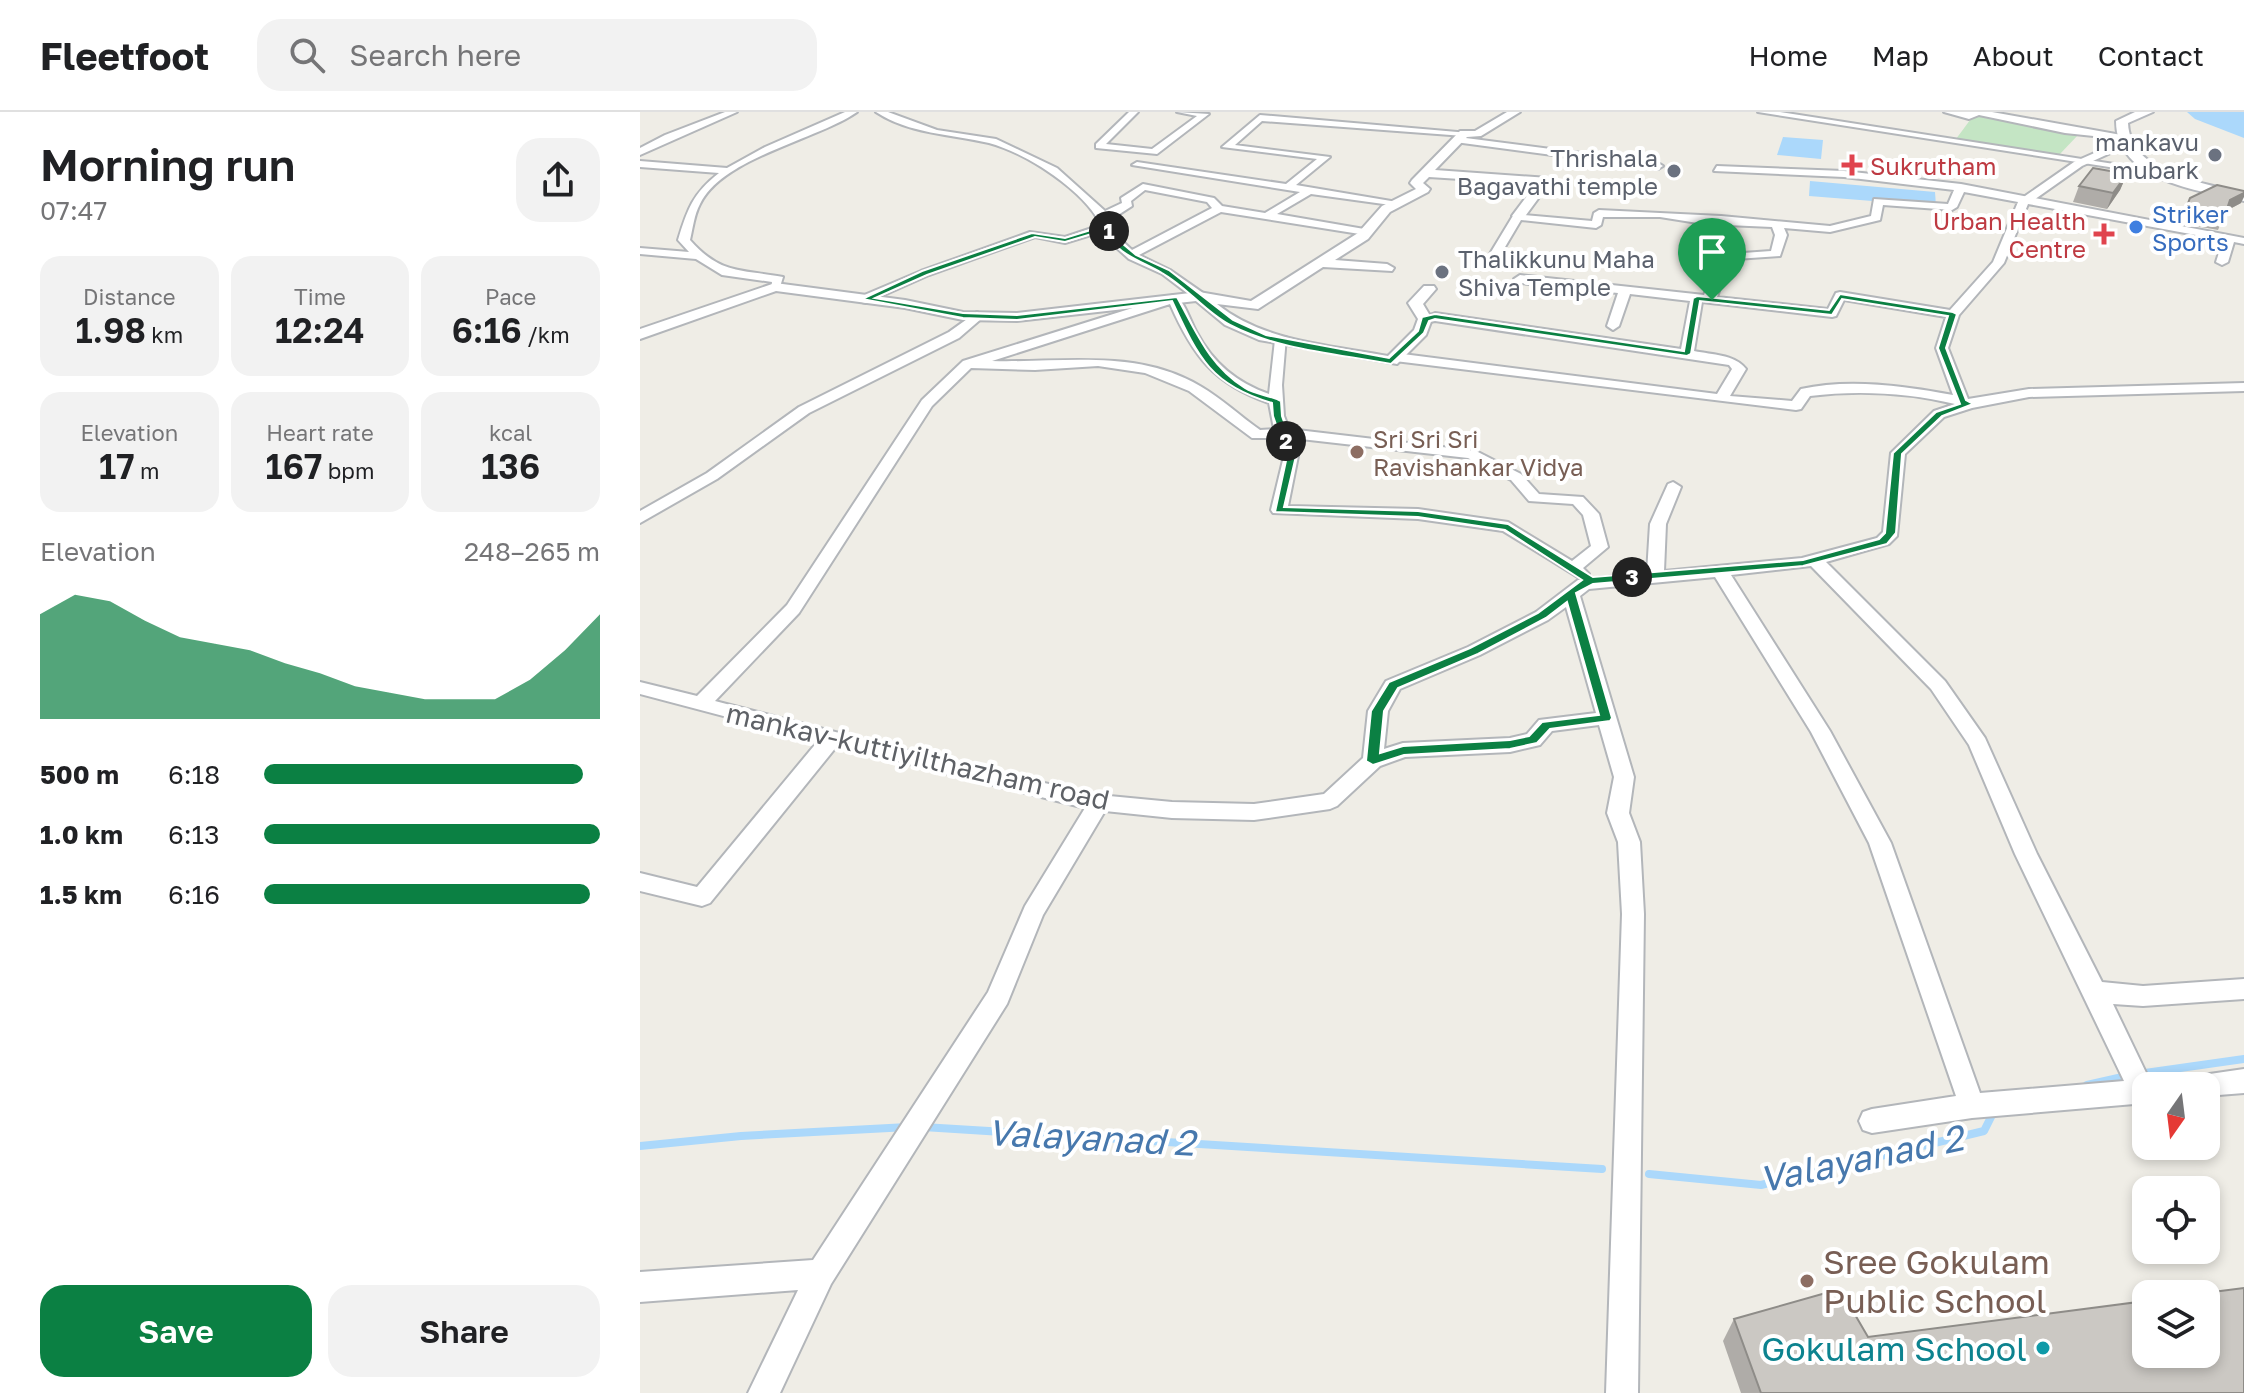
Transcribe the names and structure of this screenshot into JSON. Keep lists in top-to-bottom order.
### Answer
{
  "streets": {
    "street": ["mankav-kuttiyilthazham road"]
  },
  "water": ["Valayanad 2"],
  "places": {
    "other": [
      "mankavu mubark",
      "Thrishala Bagavathi temple",
      "Striker Sports",
      "Thalikkunu Maha Shiva Temple",
      "Sri Sri Sri Ravishankar Vidya",
      "Sree Gokulam Public School",
      "Gokulam School"
    ],
    "health": ["Sukrutham", "Urban Health Centre"]
  },
  "north": "bottom",
  "page": {
    "header": "Fleetfoot",
    "search": "Search here",
    "nav": [
      "Home",
      "Map",
      "About",
      "Contact"
    ],
    "heading": ["Morning run", "07:47"],
    "pins": ["1", "2", "3"],
    "stats": [
      ["Distance", "1.98 km"],
      ["Time", "12:24"],
      ["Pace", "6:16 /km"],
      ["Elevation", "17 m"],
      ["Heart rate", "167 bpm"],
      ["kcal", "136"]
    ],
    "chart": ["Elevation", "248–265 m"],
    "list": [
      {
        "name": "500 m",
        "note": "6:18"
      },
      {
        "name": "1.0 km",
        "note": "6:13"
      },
      {
        "name": "1.5 km",
        "note": "6:16"
      }
    ],
    "buttons": ["Save", "Share"]
  }
}
